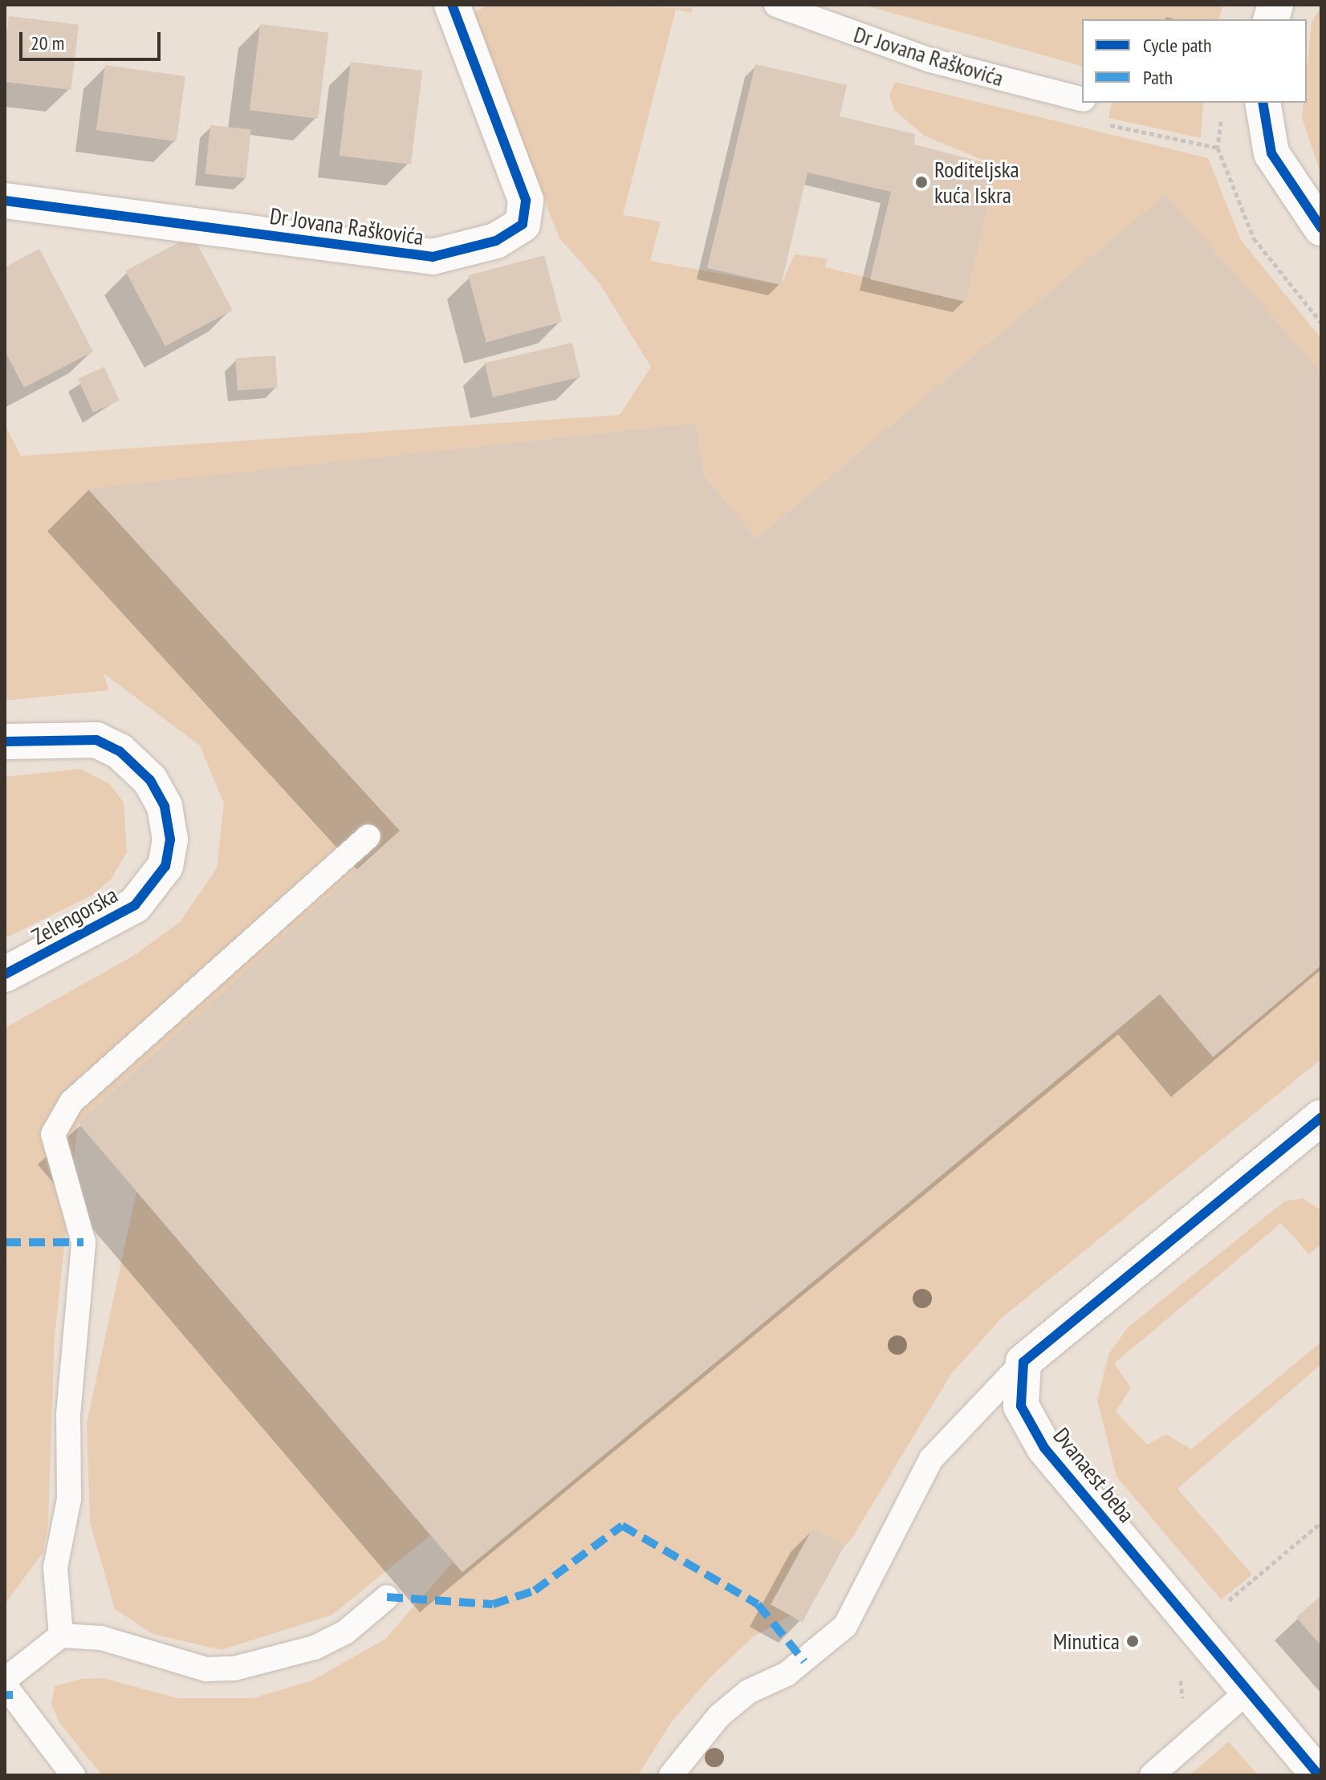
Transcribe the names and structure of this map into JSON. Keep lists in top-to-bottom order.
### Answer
{
  "streets": {
    "street": ["Dr Jovana Raškovića", "Zelengorska", "Dvanaest beba"]
  },
  "places": ["Roditeljska kuća Iskra", "Minutica"],
  "legend": ["Cycle path", "Path"],
  "scale_bar": "20 m"
}
